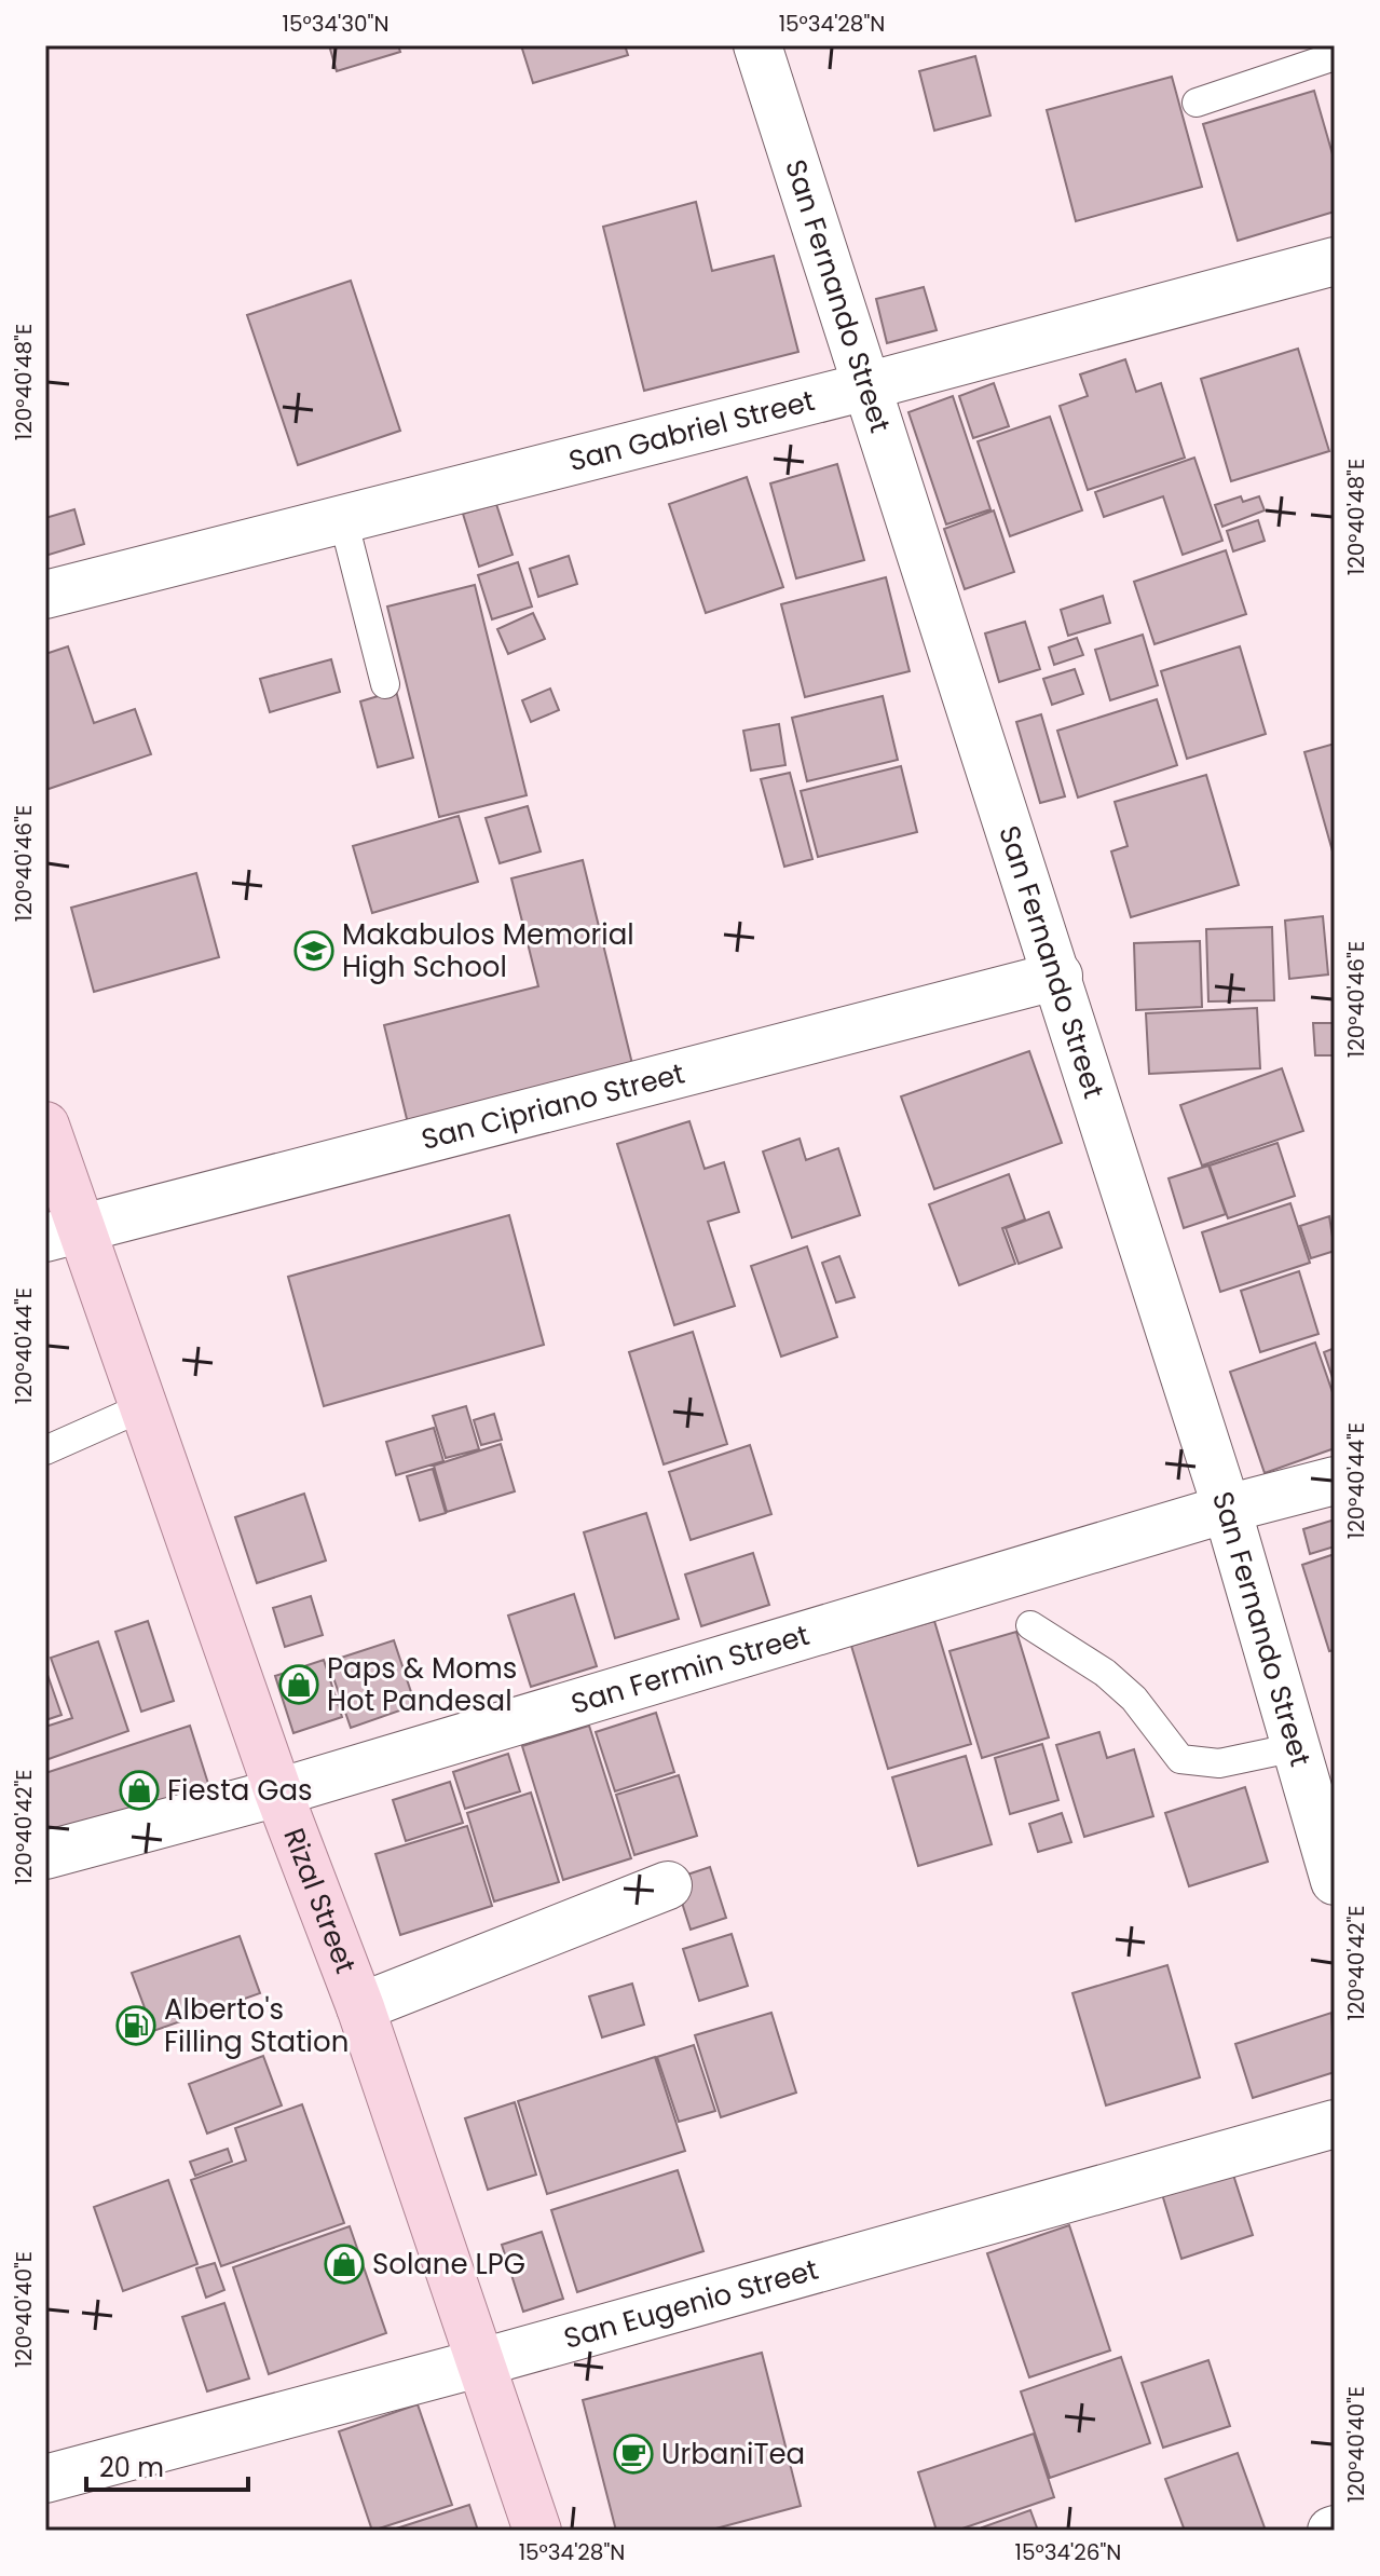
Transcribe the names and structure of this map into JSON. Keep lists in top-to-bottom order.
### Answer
{
  "streets": {
    "main road": ["Rizal Street"],
    "street": [
      "San Fernando Street",
      "San Gabriel Street",
      "San Cipriano Street",
      "San Fermin Street",
      "San Eugenio Street"
    ]
  },
  "crossings": [
    ["San Fernando Street", "San Gabriel Street"],
    ["San Fernando Street", "San Cipriano Street"],
    ["San Fernando Street", "San Fermin Street"],
    ["San Cipriano Street", "Rizal Street"],
    ["San Fermin Street", "Rizal Street"],
    ["Rizal Street", "San Eugenio Street"]
  ],
  "places": {
    "school or university": ["Makabulos Memorial High School"],
    "shop": ["Paps & Moms Hot Pandesal", "Fiesta Gas", "Solane LPG"],
    "fuel station": ["Alberto's Filling Station"],
    "cafe": ["UrbaniTea"]
  },
  "scale_bar": "20 m",
  "coordinates": [
    "15°34'30\"N",
    "15°34'28\"N",
    "120°40'48\"E",
    "120°40'46\"E",
    "120°40'44\"E",
    "120°40'42\"E",
    "120°40'40\"E",
    "15°34'26\"N"
  ]
}
